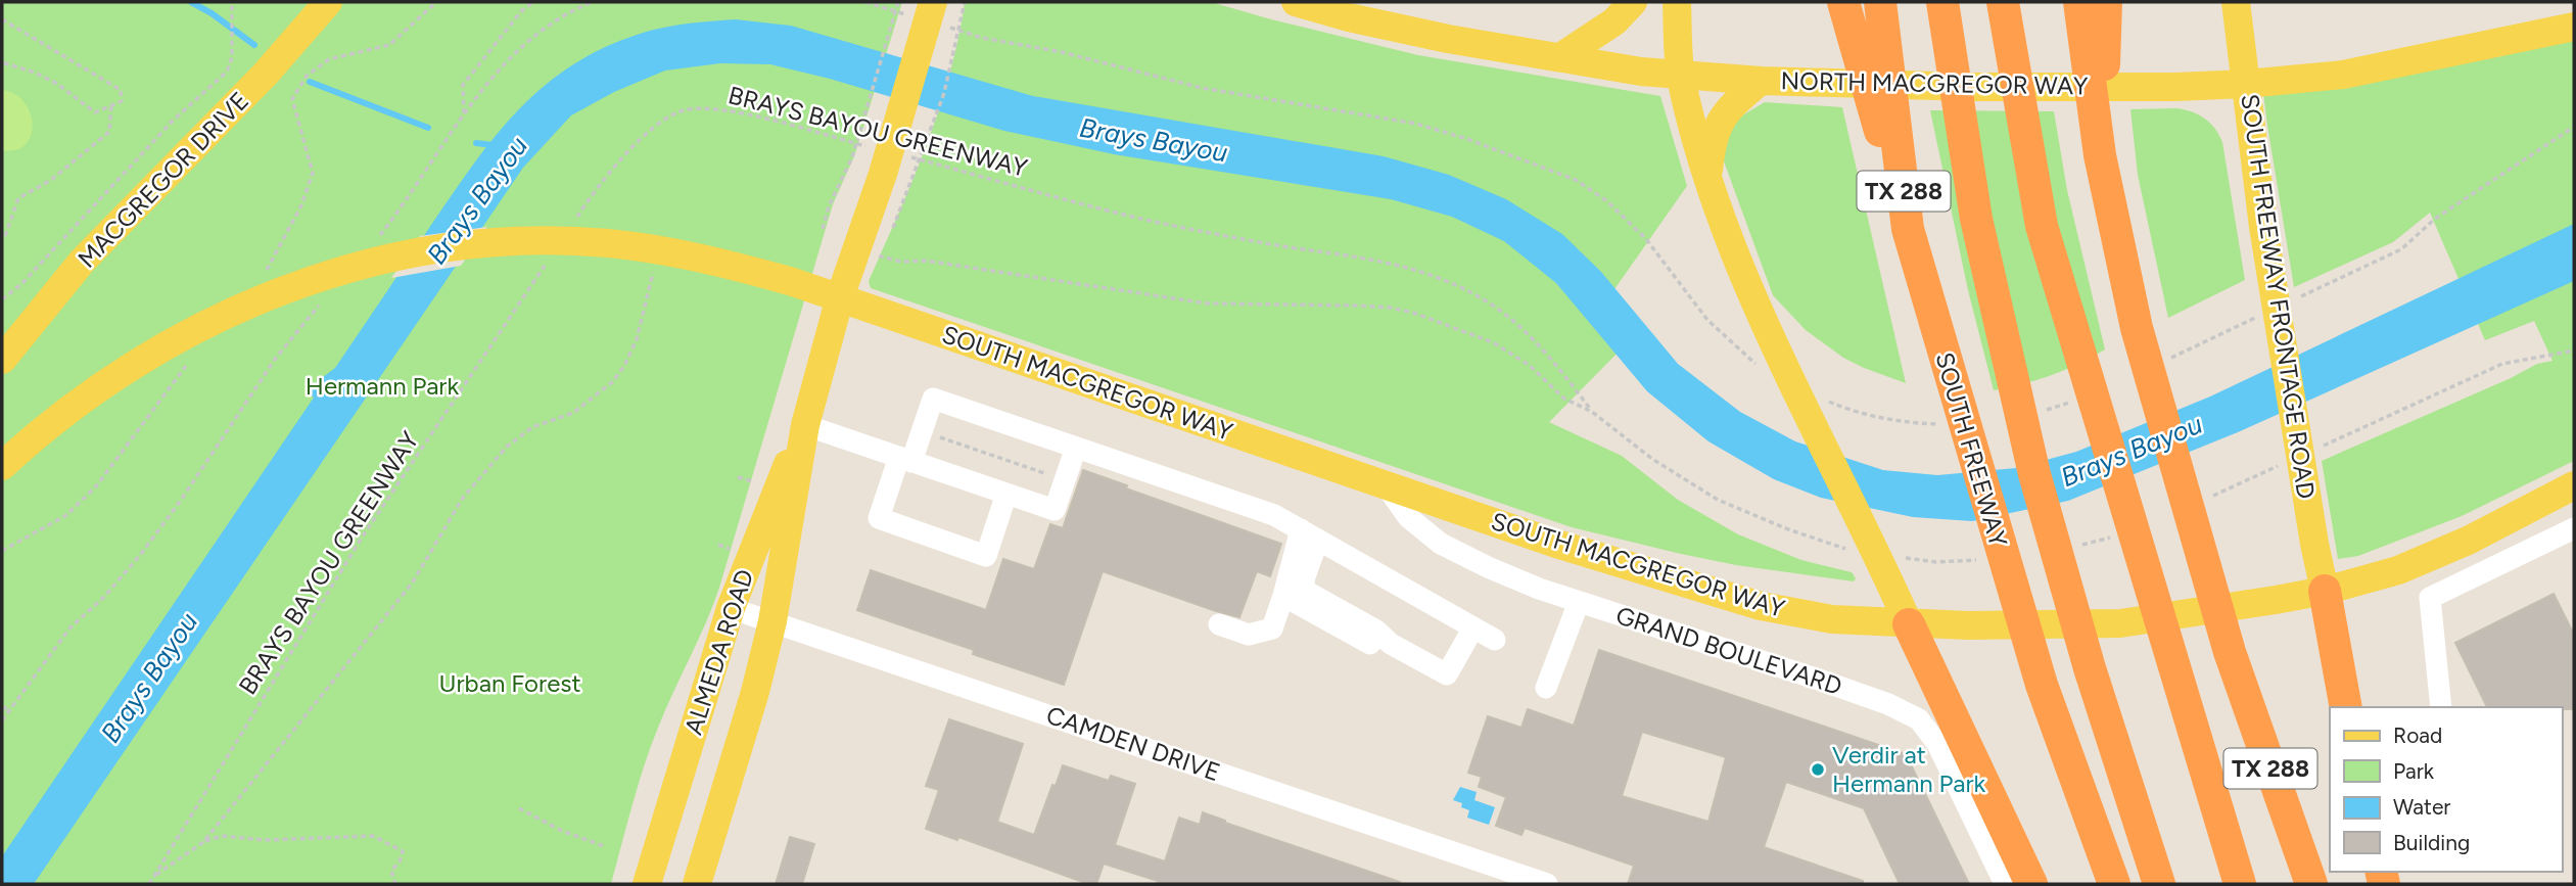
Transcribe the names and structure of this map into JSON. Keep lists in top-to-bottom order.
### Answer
{
  "streets": {
    "highway": ["TX 288", "SOUTH FREEWAY"],
    "main road": [
      "NORTH MACGREGOR WAY",
      "MACGREGOR DRIVE",
      "SOUTH FREEWAY FRONTAGE ROAD",
      "SOUTH MACGREGOR WAY",
      "ALMEDA ROAD"
    ],
    "street": ["GRAND BOULEVARD", "CAMDEN DRIVE"],
    "path": ["BRAYS BAYOU GREENWAY"]
  },
  "crossings": [
    ["NORTH MACGREGOR WAY", "SOUTH FREEWAY FRONTAGE ROAD"],
    ["BRAYS BAYOU GREENWAY", "ALMEDA ROAD"],
    ["SOUTH FREEWAY FRONTAGE ROAD", "SOUTH MACGREGOR WAY"],
    ["SOUTH MACGREGOR WAY", "GRAND BOULEVARD"],
    ["SOUTH MACGREGOR WAY", "ALMEDA ROAD"],
    ["ALMEDA ROAD", "CAMDEN DRIVE"]
  ],
  "water": ["Brays Bayou"],
  "parks": ["Hermann Park", "Urban Forest"],
  "places": ["Verdir at Hermann Park"],
  "legend": [
    "Road",
    "Park",
    "Water",
    "Building"
  ]
}
